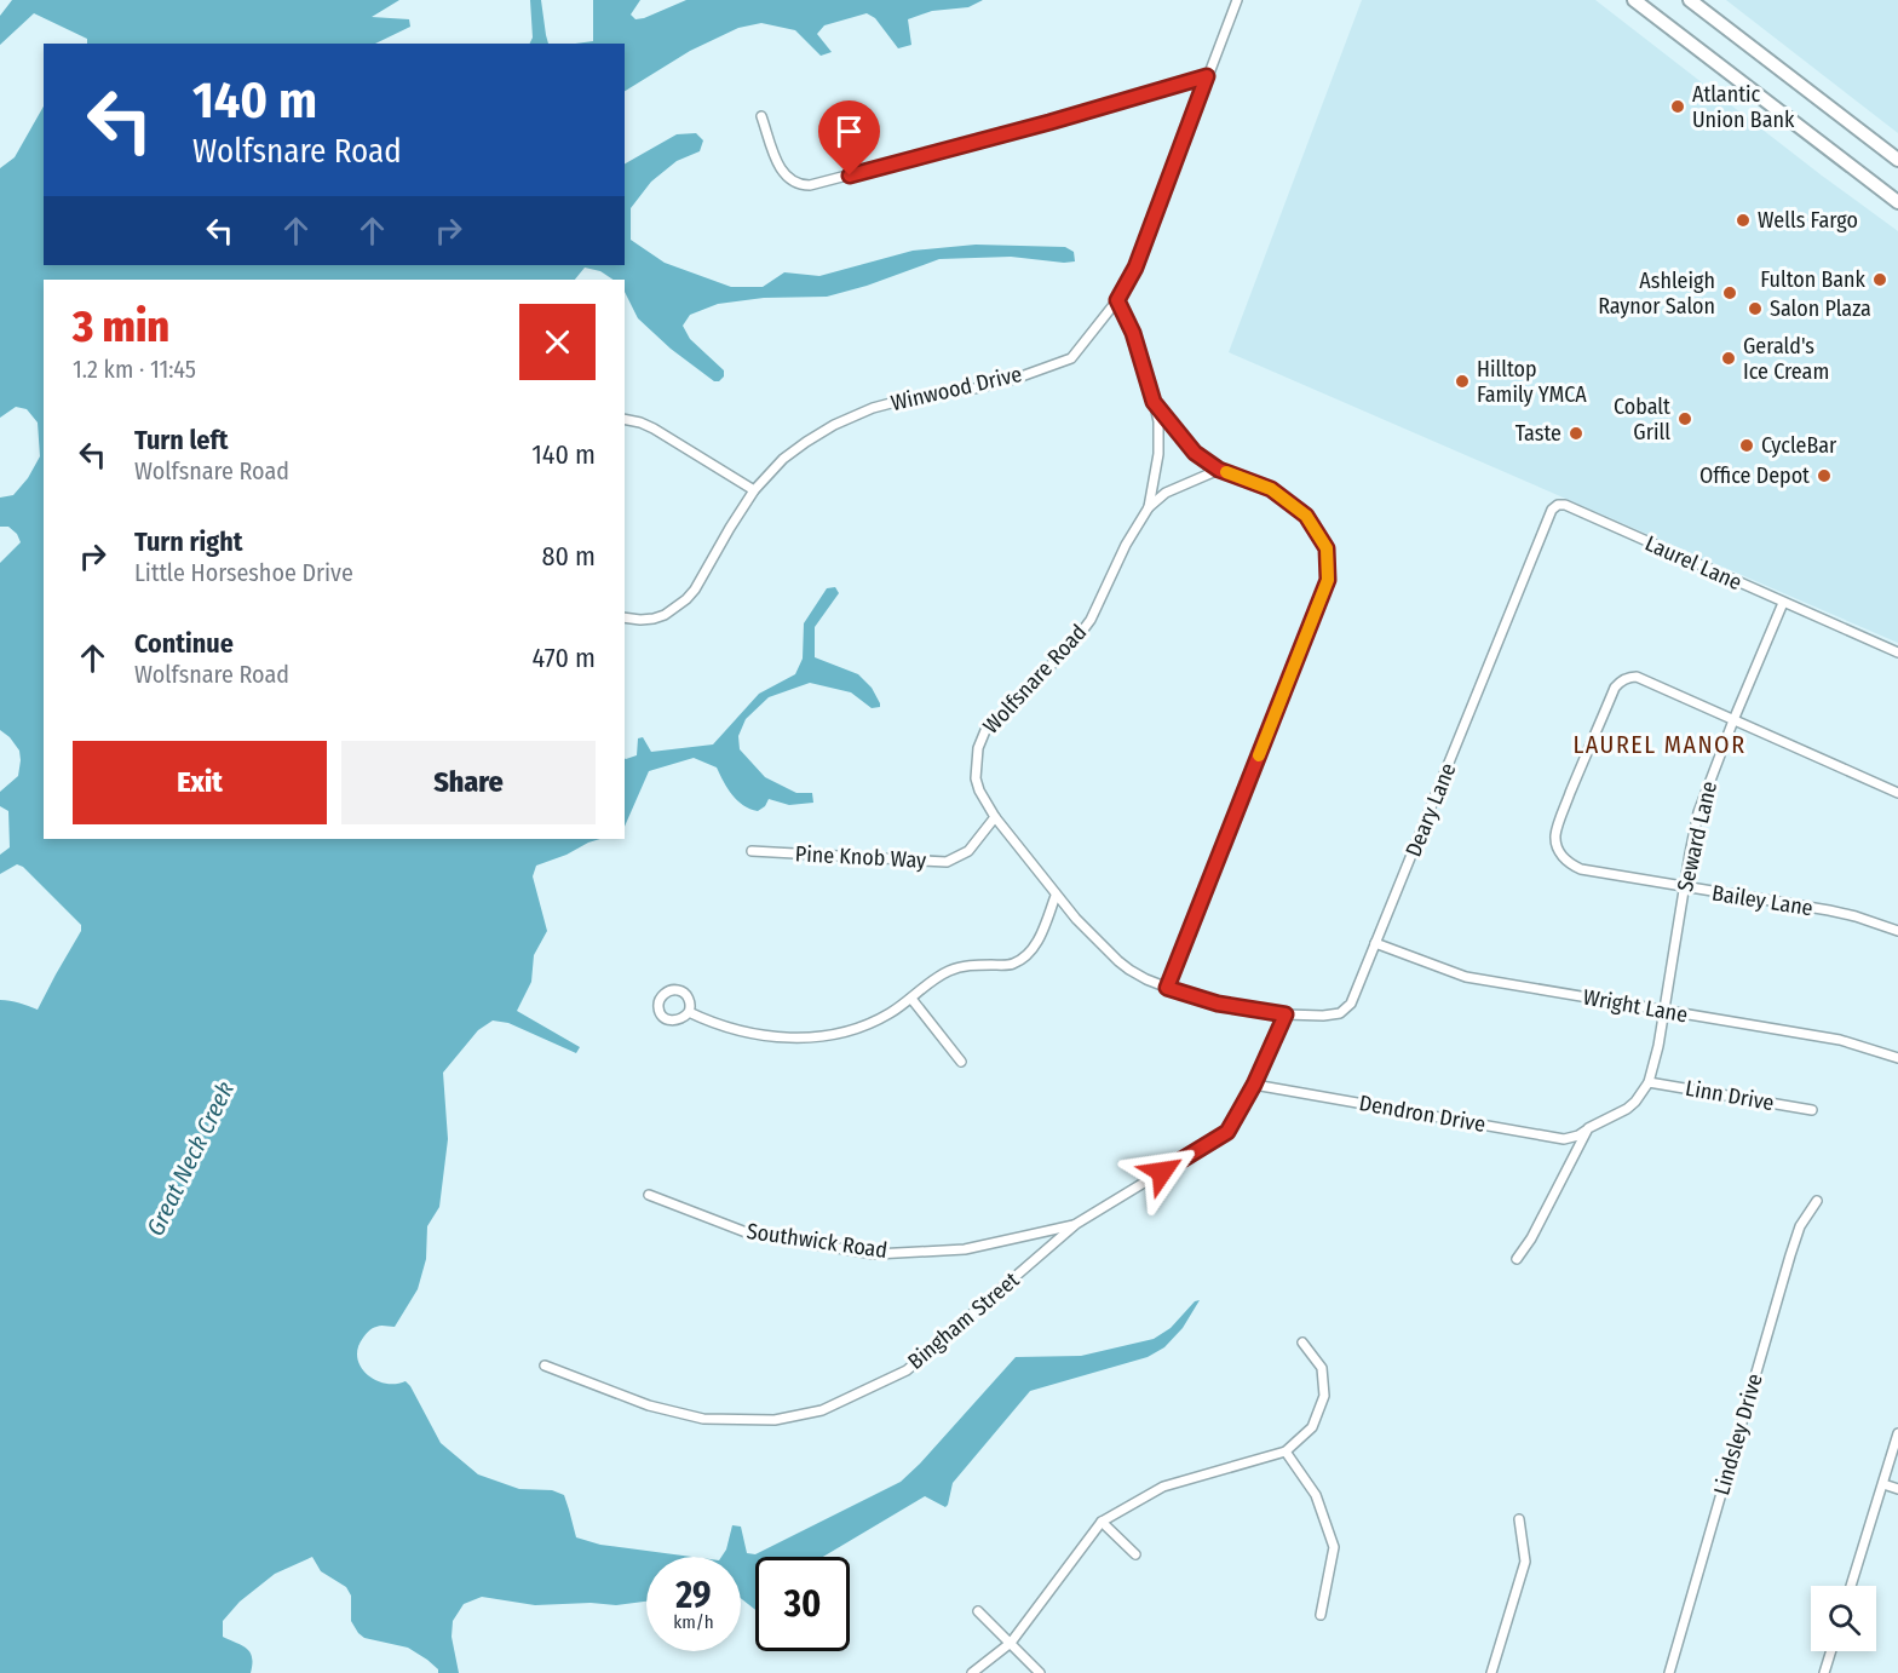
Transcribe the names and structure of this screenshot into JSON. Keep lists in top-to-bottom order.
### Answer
{
  "streets": {
    "street": [
      "Winwood Drive",
      "Laurel Lane",
      "Wolfsnare Road",
      "Deary Lane",
      "Seward Lane",
      "Pine Knob Way",
      "Bailey Lane",
      "Wright Lane",
      "Linn Drive",
      "Dendron Drive",
      "Southwick Road",
      "Bingham Street",
      "Lindsley Drive"
    ]
  },
  "crossings": [
    ["Winwood Drive", "Wolfsnare Road"],
    ["Laurel Lane", "Deary Lane"],
    ["Laurel Lane", "Seward Lane"],
    ["Wolfsnare Road", "Deary Lane"],
    ["Wolfsnare Road", "Pine Knob Way"],
    ["Wolfsnare Road", "Bingham Street"],
    ["Deary Lane", "Wright Lane"],
    ["Seward Lane", "Bailey Lane"],
    ["Seward Lane", "Wright Lane"],
    ["Seward Lane", "Linn Drive"],
    ["Seward Lane", "Dendron Drive"],
    ["Linn Drive", "Dendron Drive"],
    ["Dendron Drive", "Bingham Street"],
    ["Southwick Road", "Bingham Street"]
  ],
  "districts": ["LAUREL MANOR"],
  "water": ["Great Neck Creek"],
  "places": [
    "Atlantic Union Bank",
    "Wells Fargo",
    "Fulton Bank",
    "Ashleigh Raynor Salon",
    "Salon Plaza",
    "Gerald's Ice Cream",
    "Hilltop Family YMCA",
    "Cobalt Grill",
    "Taste",
    "CycleBar",
    "Office Depot"
  ],
  "page": {
    "turn": ["140 m", "Wolfsnare Road"],
    "heading": ["3 min", "1.2 km · 11:45"],
    "list": [
      {
        "name": "Turn left",
        "note": "Wolfsnare Road",
        "value": "140 m"
      },
      {
        "name": "Turn right",
        "note": "Little Horseshoe Drive",
        "value": "80 m"
      },
      {
        "name": "Continue",
        "note": "Wolfsnare Road",
        "value": "470 m"
      }
    ],
    "buttons": ["Exit", "Share"],
    "speed": "29 km/h",
    "limit": "30"
  }
}
